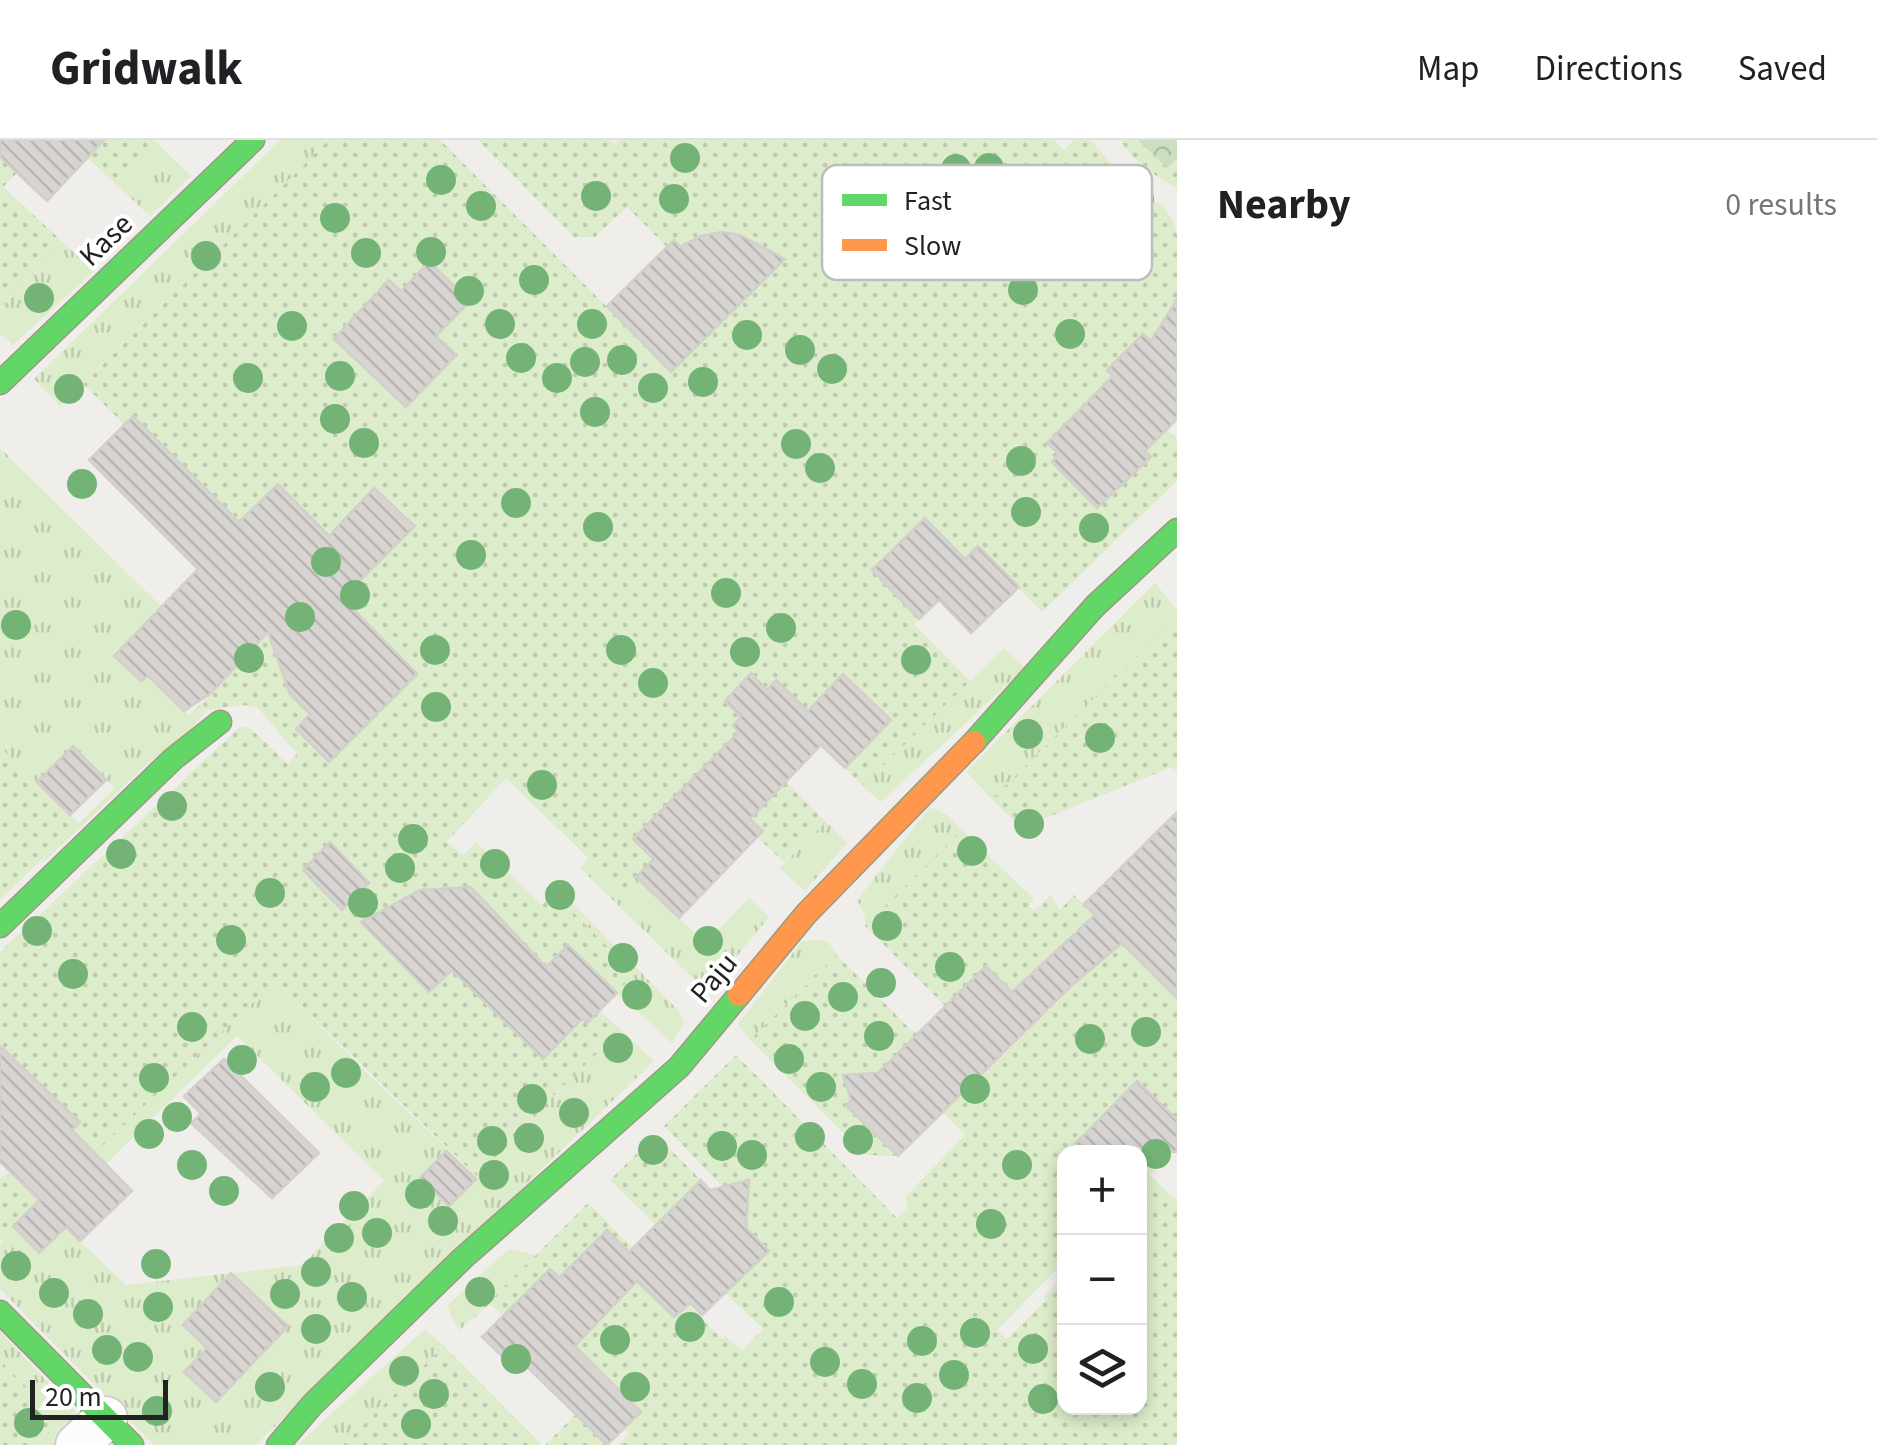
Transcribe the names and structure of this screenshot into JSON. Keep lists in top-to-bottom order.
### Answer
{
  "streets": {
    "street": ["Kase", "Paju"]
  },
  "legend": ["Fast", "Slow"],
  "scale_bar": "20 m",
  "page": {
    "header": "Gridwalk",
    "nav": ["Map", "Directions", "Saved"],
    "heading": ["Nearby", "0 results"],
    "map_buttons": ["+", "−"],
    "scale": "20 m"
  }
}
